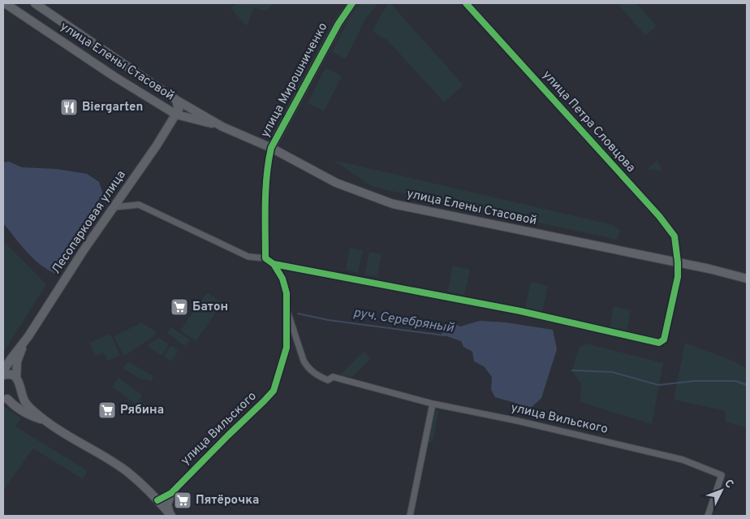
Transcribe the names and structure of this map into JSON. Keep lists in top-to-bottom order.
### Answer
{
  "streets": {
    "main road": ["улица Елены Стасовой", "улица Мирошниченко", "Лесопарковая улица"],
    "street": ["улица Петра Словцова", "улица Вильского"]
  },
  "crossings": [
    ["улица Елены Стасовой", "улица Мирошниченко"],
    ["улица Елены Стасовой", "улица Петра Словцова"],
    ["улица Елены Стасовой", "Лесопарковая улица"]
  ],
  "water": ["руч. Серебряный"],
  "places": {
    "restaurant": ["Biergarten"],
    "supermarket": ["Батон", "Рябина", "Пятёрочка"]
  },
  "north": "top right"
}
